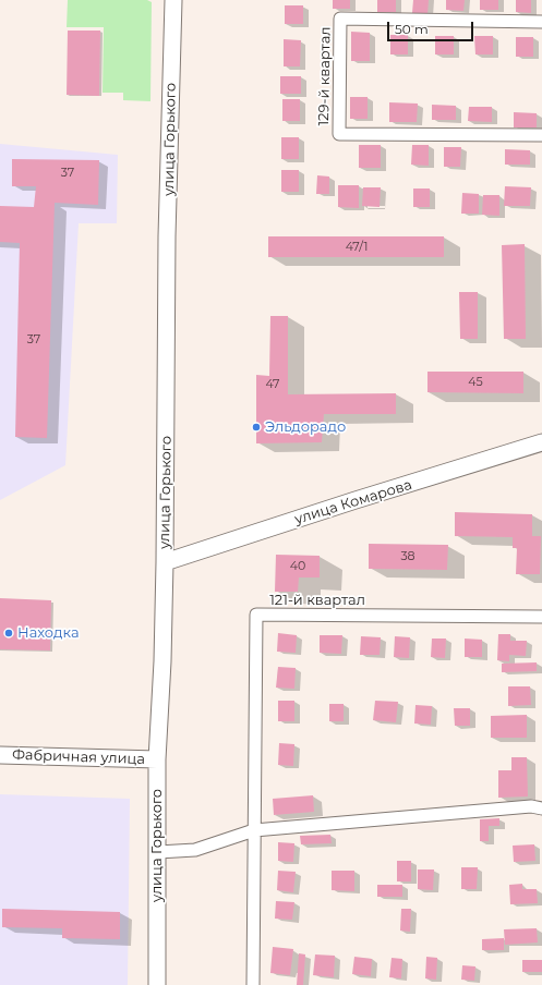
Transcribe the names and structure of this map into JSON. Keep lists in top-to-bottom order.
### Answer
{
  "streets": {
    "main road": ["улица Горького", "улица Комарова", "Фабричная улица"],
    "street": ["129-й квартал", "121-й квартал"]
  },
  "crossings": [
    ["улица Горького", "улица Комарова"],
    ["улица Горького", "Фабричная улица"]
  ],
  "places": ["Эльдорадо", "Находка"],
  "house_numbers": [
    "37",
    "47/1",
    "37",
    "45",
    "47",
    "38",
    "40"
  ],
  "scale_bar": "50 m"
}
